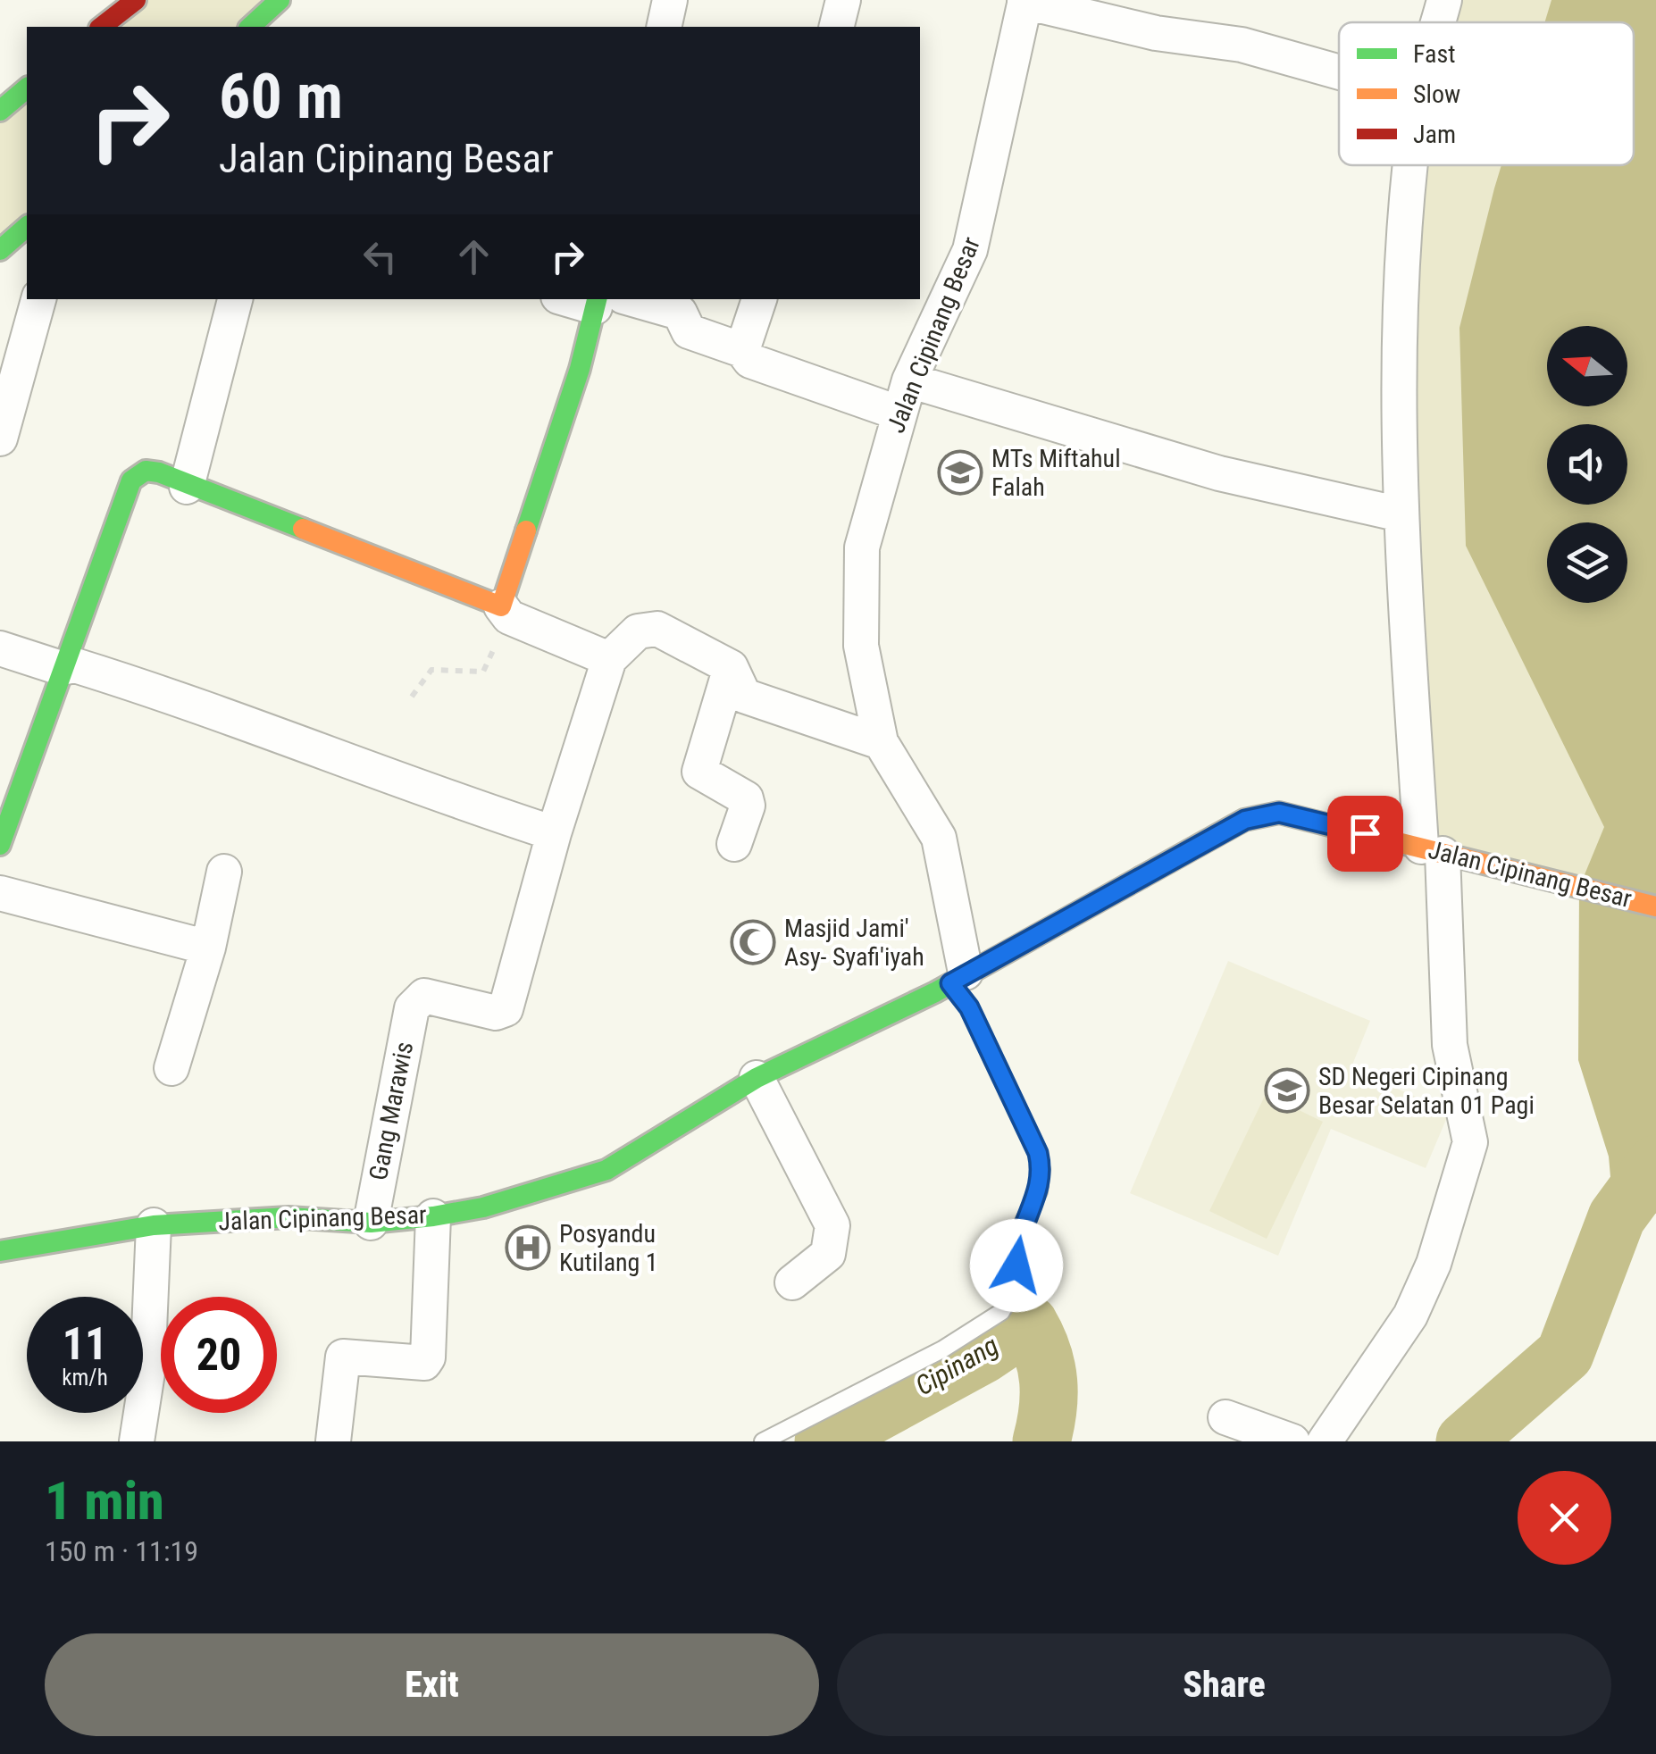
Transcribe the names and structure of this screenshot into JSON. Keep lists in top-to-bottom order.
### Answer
{
  "streets": {
    "street": ["Jalan Cipinang Besar", "Gang Marawis"]
  },
  "crossings": [
    ["Jalan Cipinang Besar", "Gang Marawis"]
  ],
  "water": ["Cipinang"],
  "places": {
    "school or university": ["MTs Miftahul Falah", "SD Negeri Cipinang Besar Selatan 01 Pagi"],
    "mosque": ["Masjid Jami' Asy- Syafi'iyah"],
    "hospital": ["Posyandu Kutilang 1"]
  },
  "legend": ["Fast", "Slow", "Jam"],
  "north": "left",
  "page": {
    "turn": ["60 m", "Jalan Cipinang Besar"],
    "speed": "11 km/h",
    "limit": "20",
    "heading": ["1 min", "150 m · 11:19"],
    "buttons": ["Exit", "Share"]
  }
}
